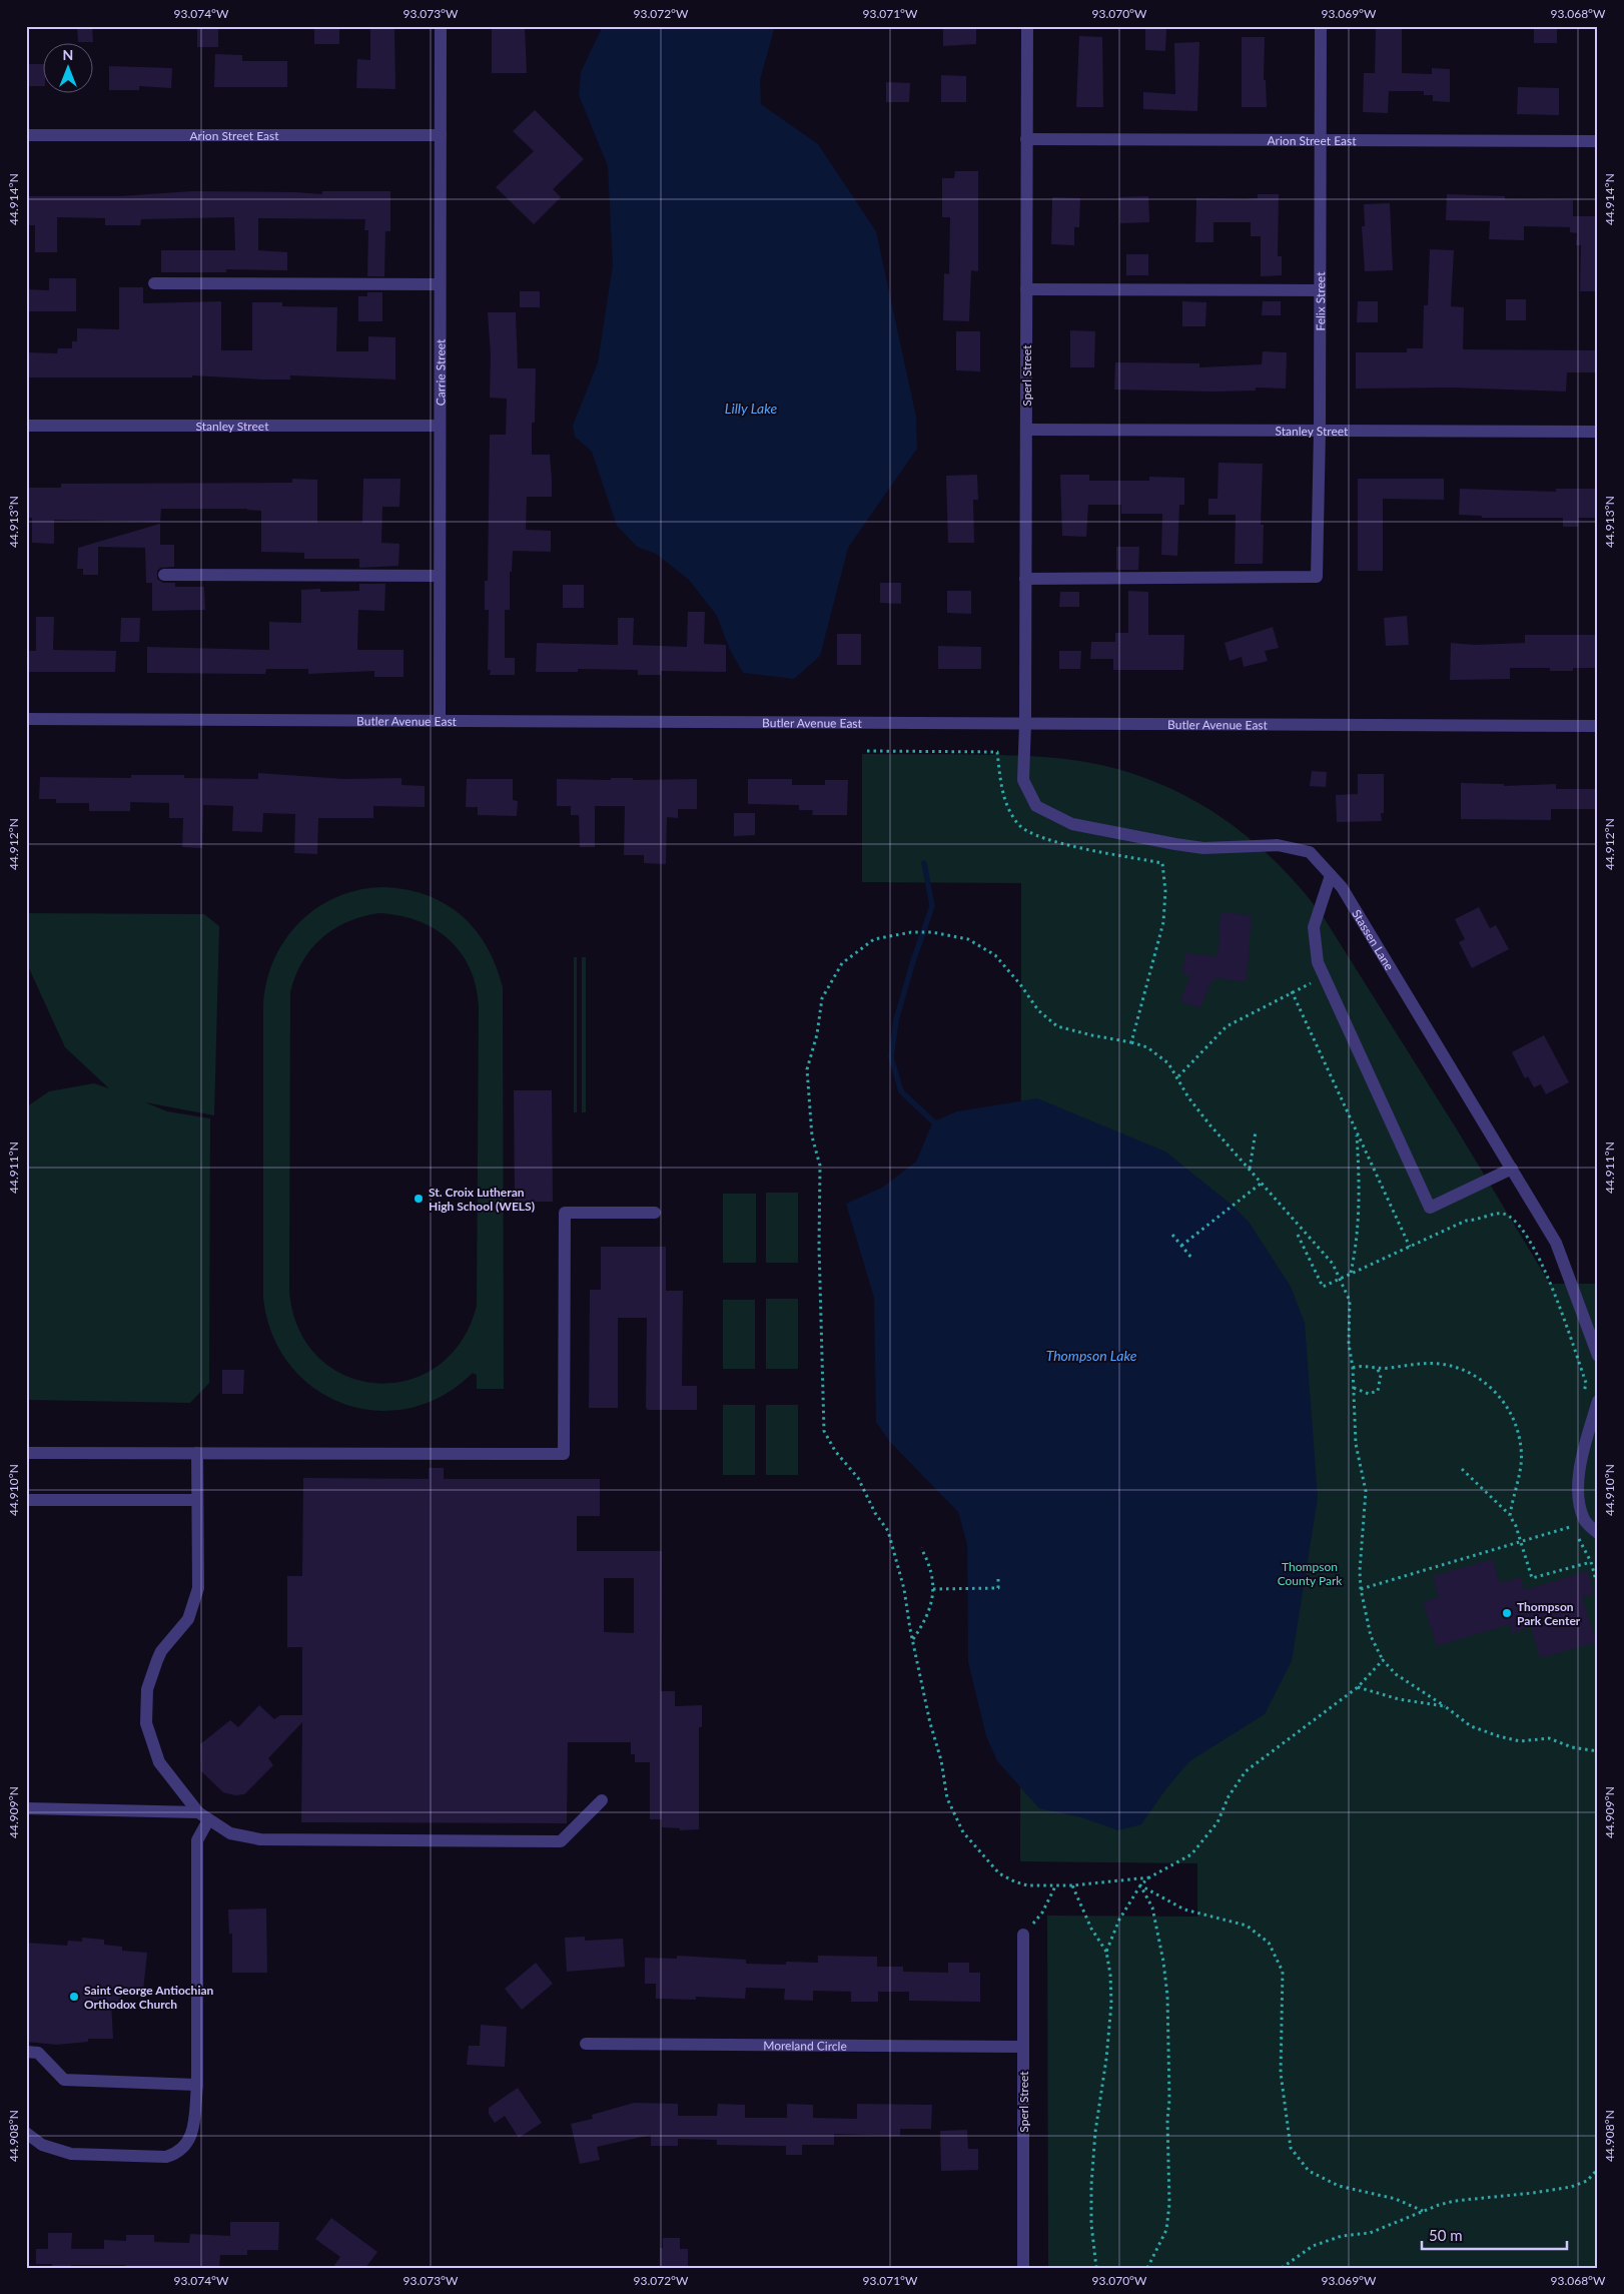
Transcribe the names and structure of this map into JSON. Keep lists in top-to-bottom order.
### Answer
{
  "streets": {
    "street": [
      "Arion Street East",
      "Felix Street",
      "Carrie Street",
      "Sperl Street",
      "Stanley Street",
      "Butler Avenue East",
      "Stassen Lane",
      "Moreland Circle"
    ]
  },
  "crossings": [
    ["Arion Street East", "Felix Street"],
    ["Arion Street East", "Carrie Street"],
    ["Arion Street East", "Sperl Street"],
    ["Felix Street", "Sperl Street"],
    ["Felix Street", "Stanley Street"],
    ["Carrie Street", "Stanley Street"],
    ["Carrie Street", "Butler Avenue East"],
    ["Sperl Street", "Stanley Street"],
    ["Sperl Street", "Butler Avenue East"],
    ["Sperl Street", "Stassen Lane"],
    ["Sperl Street", "Moreland Circle"],
    ["Butler Avenue East", "Stassen Lane"]
  ],
  "water": ["Lilly Lake", "Thompson Lake"],
  "parks": ["Thompson County Park"],
  "places": ["St. Croix Lutheran High School (WELS)", "Thompson Park Center", "Saint George Antiochian Orthodox Church"],
  "scale_bar": "50 m",
  "north": "top",
  "coordinates": [
    "93.074°W",
    "93.073°W",
    "93.072°W",
    "93.071°W",
    "93.070°W",
    "93.069°W",
    "93.068°W",
    "44.914°N",
    "44.913°N",
    "44.912°N",
    "44.911°N",
    "44.910°N",
    "44.909°N",
    "44.908°N"
  ]
}
